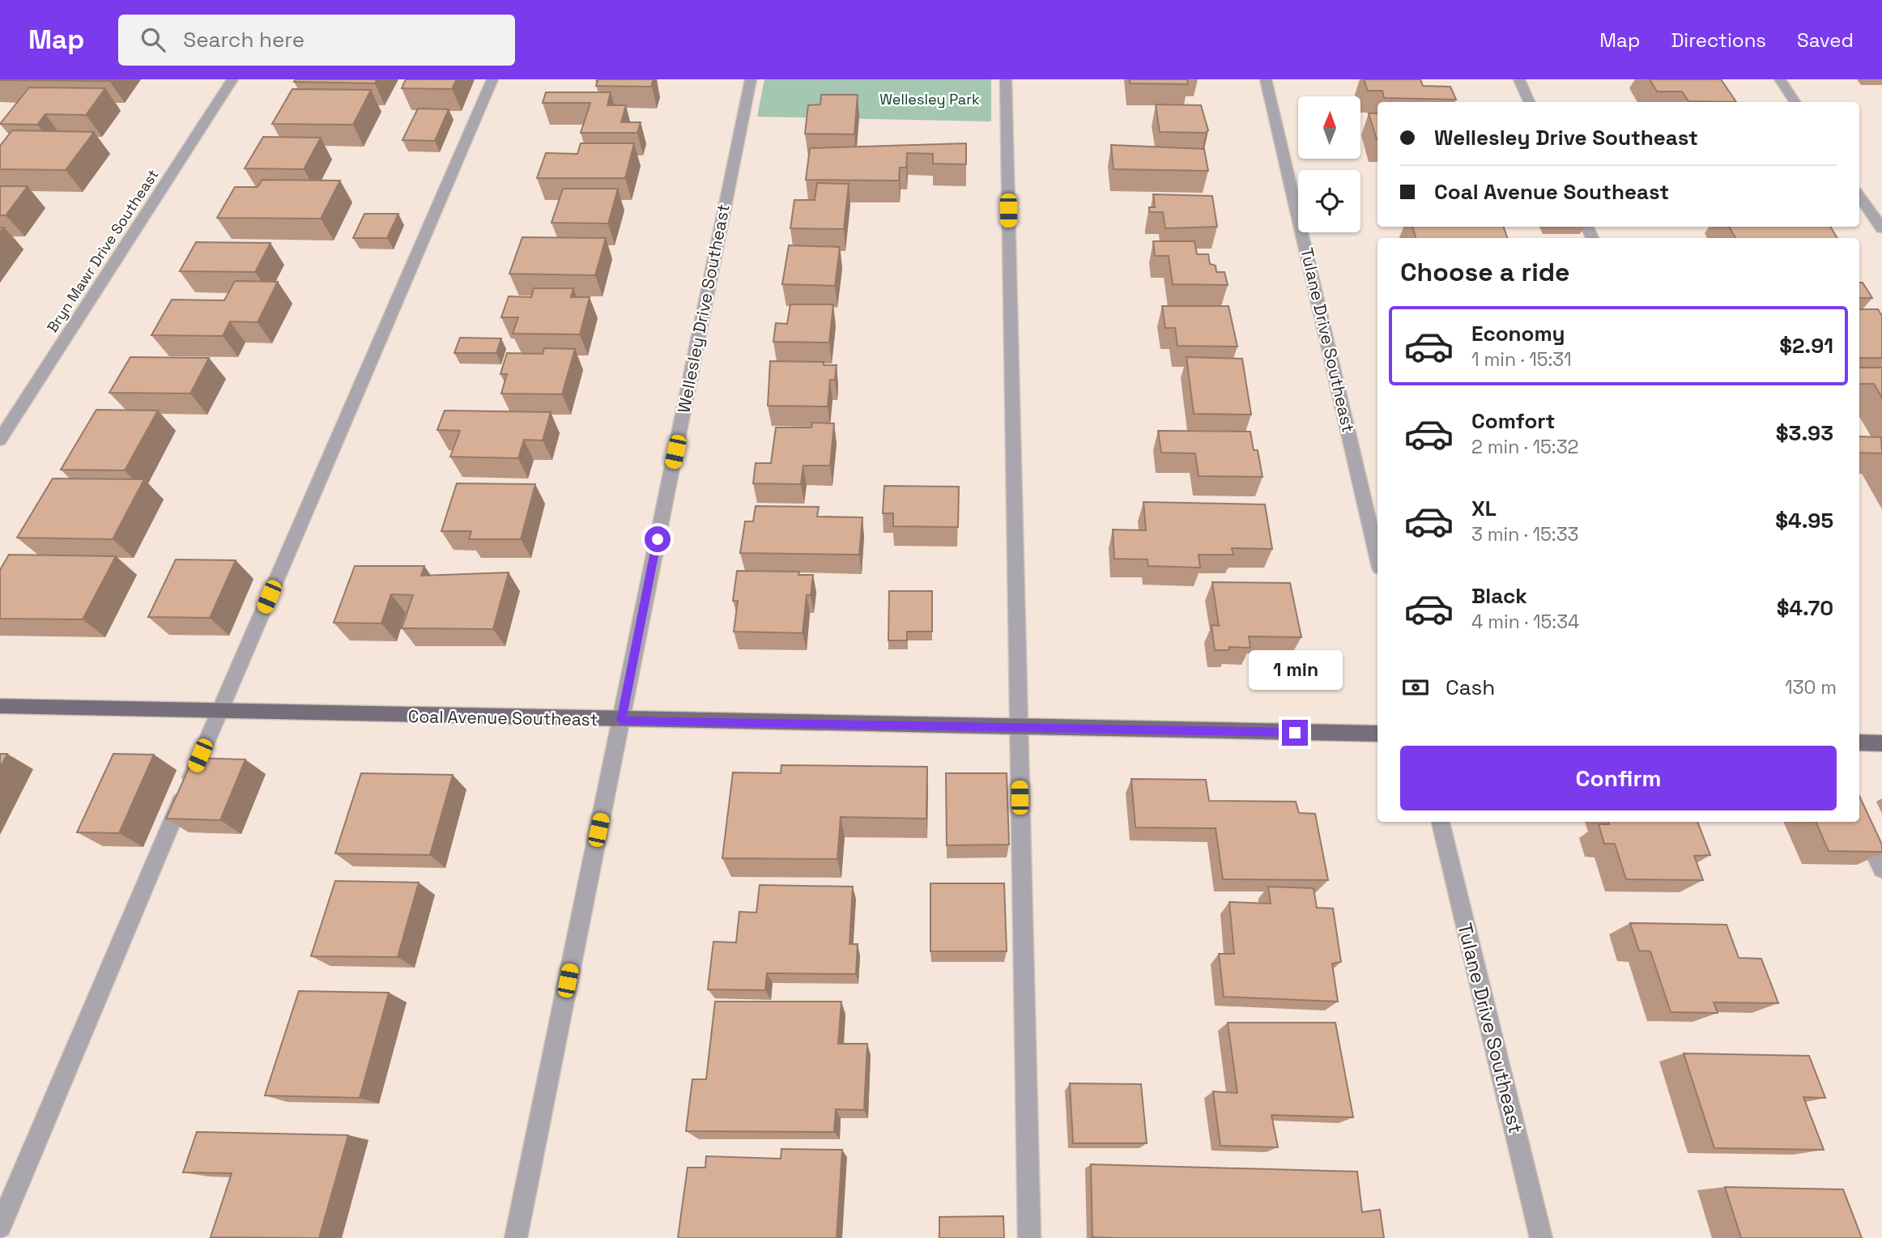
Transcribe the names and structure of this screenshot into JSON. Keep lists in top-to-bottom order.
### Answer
{
  "streets": {
    "main road": ["Coal Avenue Southeast"],
    "street": ["Bryn Mawr Drive Southeast", "Wellesley Drive Southeast", "Tulane Drive Southeast"]
  },
  "crossings": [
    ["Wellesley Drive Southeast", "Coal Avenue Southeast"]
  ],
  "parks": ["Wellesley Park"],
  "north": "top",
  "page": {
    "header": "Map",
    "search": "Search here",
    "nav": ["Map", "Directions", "Saved"],
    "banner": ["Wellesley Drive Southeast", "Coal Avenue Southeast"],
    "heading": "Choose a ride",
    "list": [
      {
        "name": "Economy",
        "note": "1 min · 15:31",
        "value": "$2.91"
      },
      {
        "name": "Comfort",
        "note": "2 min · 15:32",
        "value": "$3.93"
      },
      {
        "name": "XL",
        "note": "3 min · 15:33",
        "value": "$4.95"
      },
      {
        "name": "Black",
        "note": "4 min · 15:34",
        "value": "$4.70"
      }
    ],
    "bubble": "1 min",
    "pay": ["Cash", "130 m"],
    "buttons": "Confirm"
  }
}
